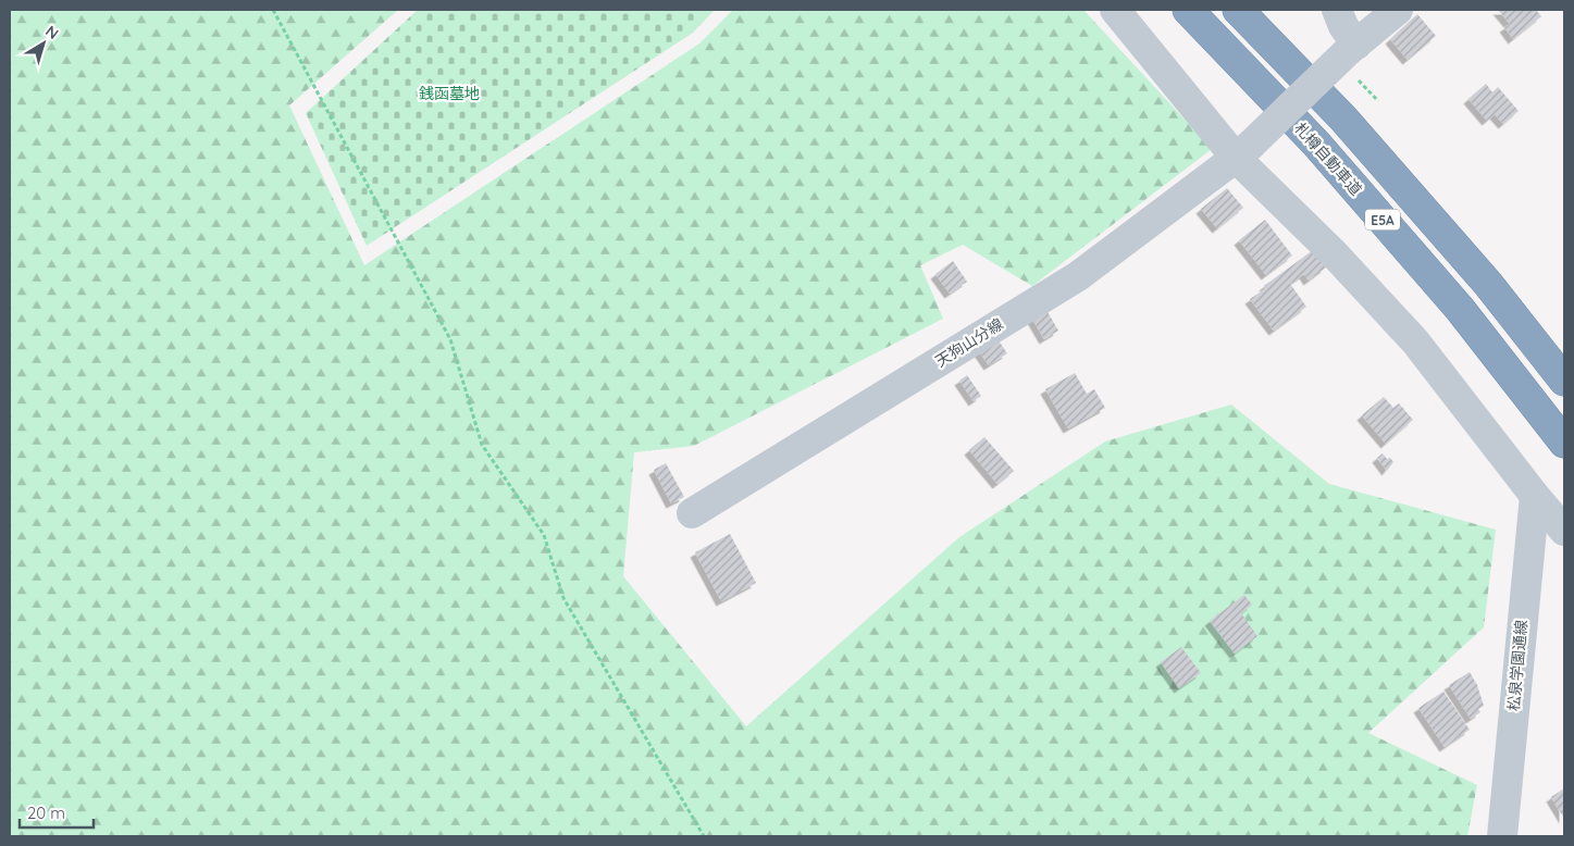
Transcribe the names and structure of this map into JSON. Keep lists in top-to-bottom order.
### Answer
{
  "streets": {
    "highway": ["札樽自動車道", "E5A"],
    "street": ["天狗山分線", "松泉学園通線"]
  },
  "parks": ["銭函墓地"],
  "scale_bar": "20 m",
  "north": "top right"
}
